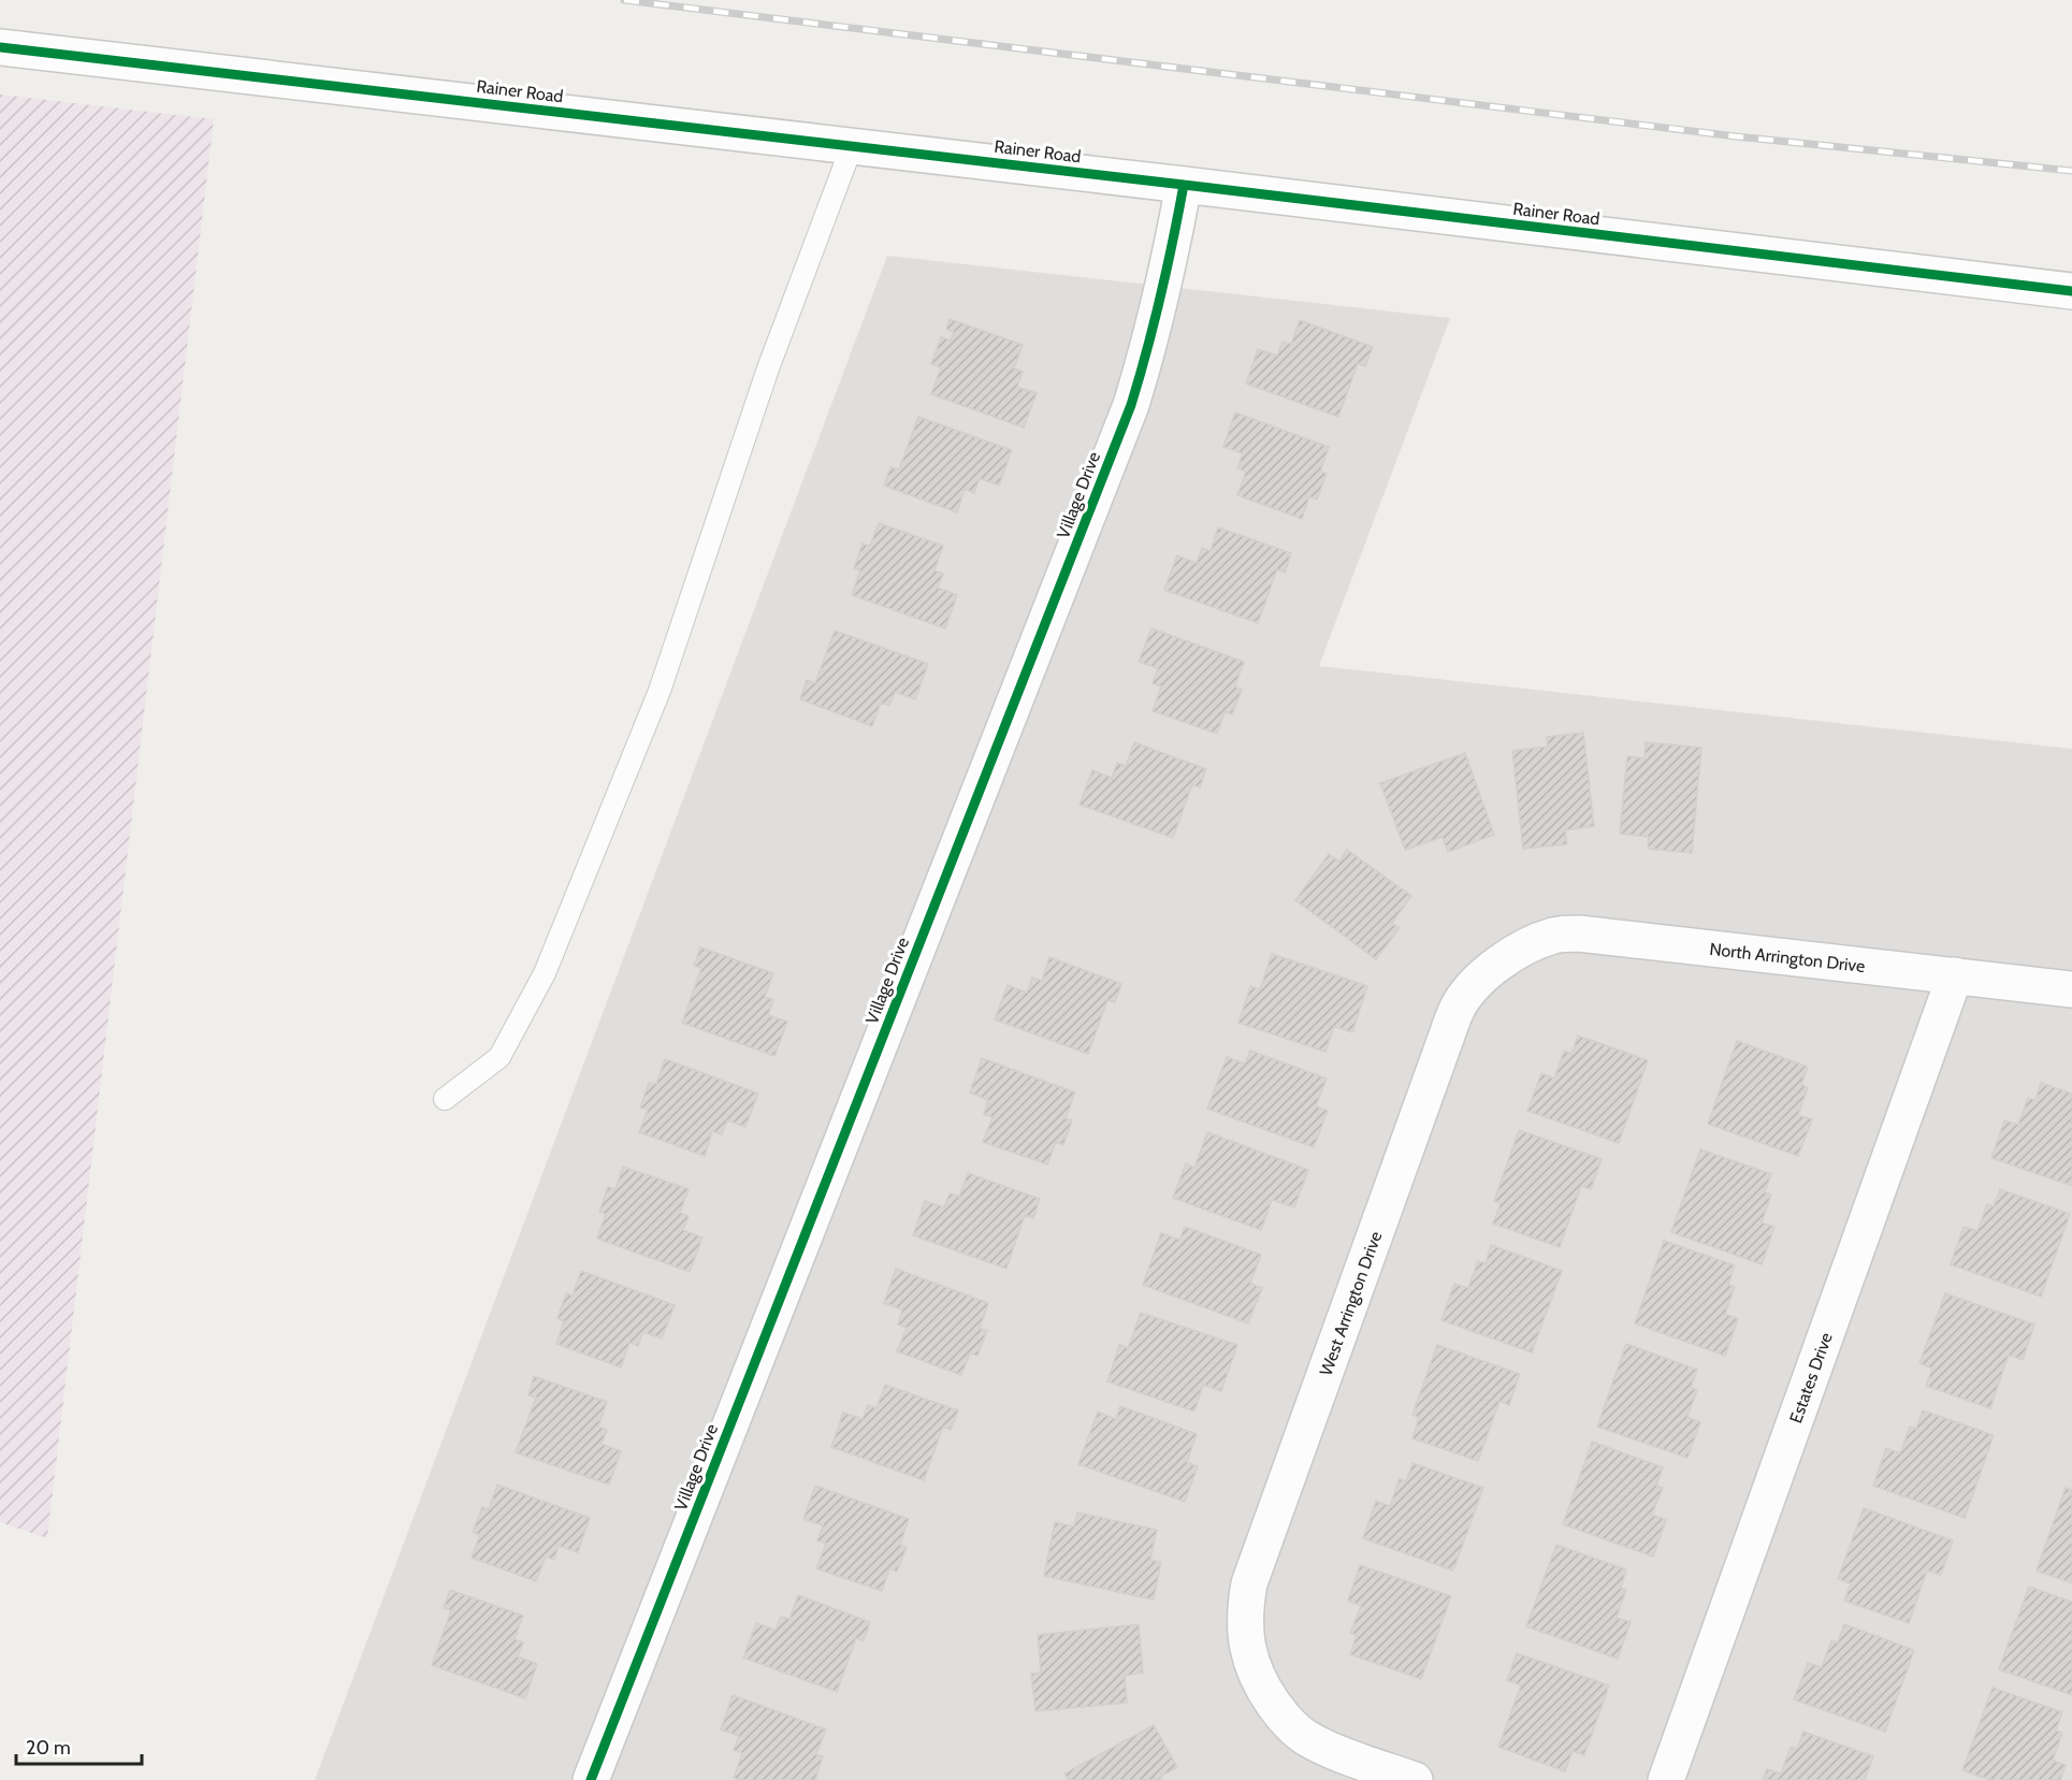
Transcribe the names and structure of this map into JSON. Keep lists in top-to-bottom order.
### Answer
{
  "streets": {
    "street": [
      "Rainer Road",
      "Village Drive",
      "North Arrington Drive",
      "West Arrington Drive",
      "Estates Drive"
    ]
  },
  "crossings": [
    ["Rainer Road", "Village Drive"],
    ["North Arrington Drive", "West Arrington Drive"],
    ["North Arrington Drive", "Estates Drive"]
  ],
  "scale_bar": "20 m"
}
